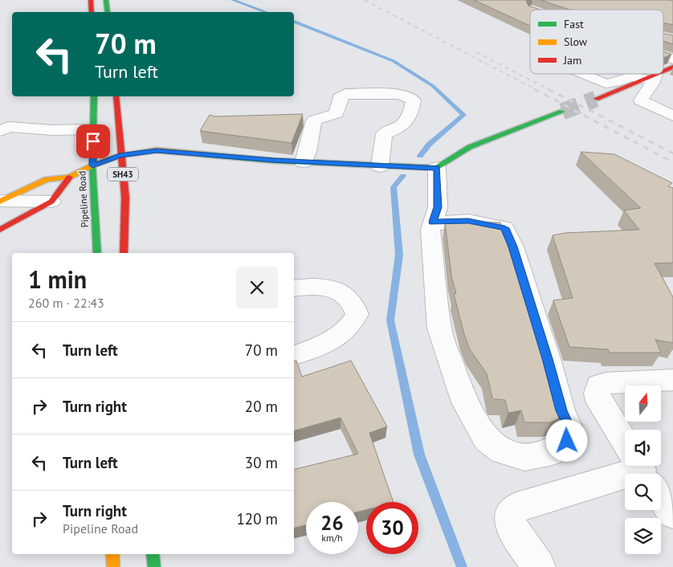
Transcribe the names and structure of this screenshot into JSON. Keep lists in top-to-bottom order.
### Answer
{
  "streets": {
    "street": ["SH43", "Pipeline Road"]
  },
  "legend": ["Fast", "Slow", "Jam"],
  "north": "top",
  "page": {
    "turn": ["70 m", "Turn left"],
    "heading": ["1 min", "260 m · 22:43"],
    "list": [
      {
        "name": "Turn left",
        "value": "70 m"
      },
      {
        "name": "Turn right",
        "value": "20 m"
      },
      {
        "name": "Turn left",
        "value": "30 m"
      },
      {
        "name": "Turn right",
        "note": "Pipeline Road",
        "value": "120 m"
      }
    ],
    "speed": "26 km/h",
    "limit": "30"
  }
}
